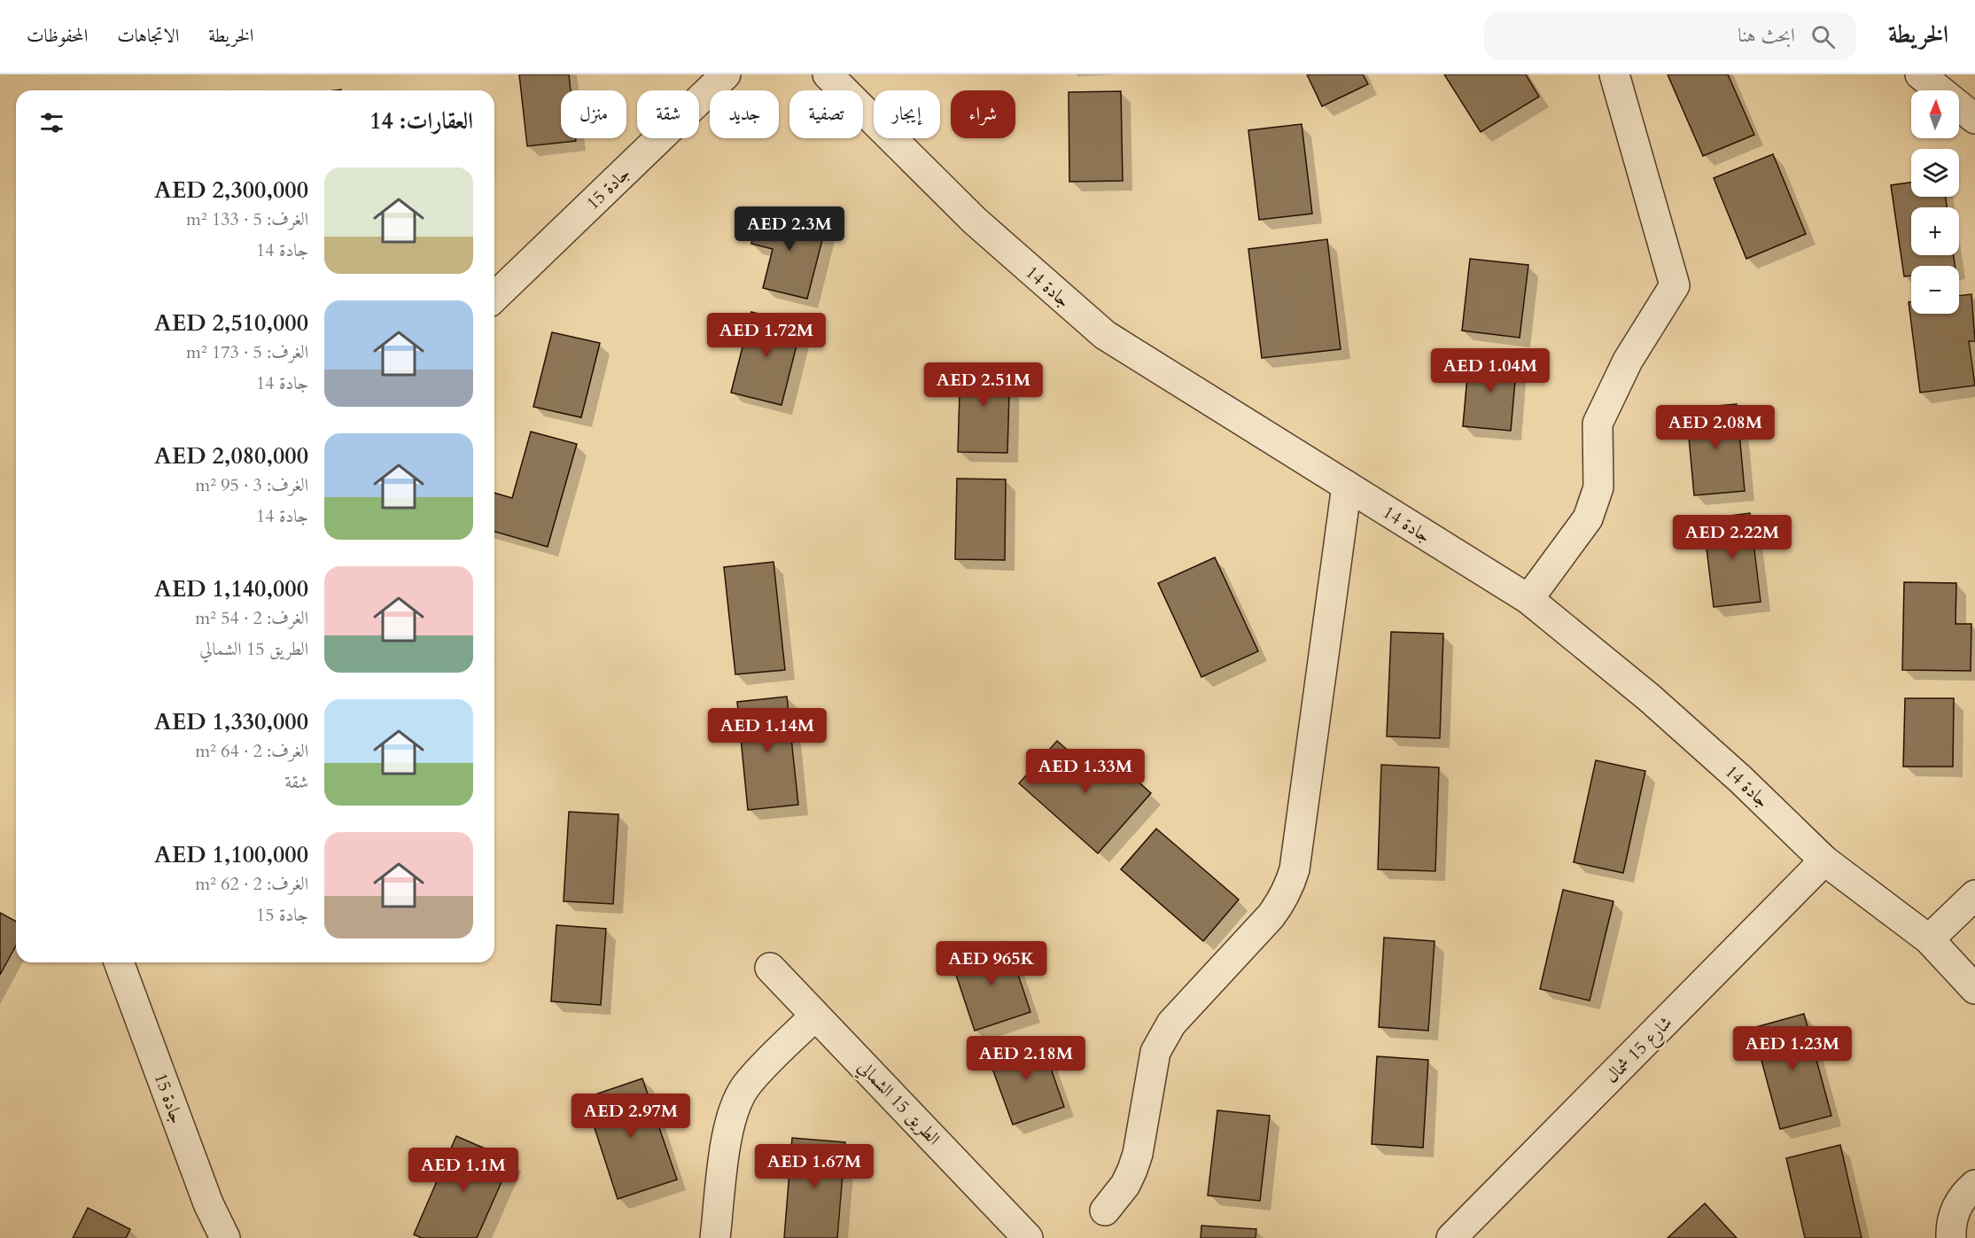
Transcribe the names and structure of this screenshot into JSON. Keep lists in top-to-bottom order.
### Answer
{
  "streets": {
    "street": [
      "جادة 15",
      "جادة 14",
      "شارع 15 شمال",
      "الطريق 15 الشمالي"
    ]
  },
  "crossings": [
    ["جادة 14", "شارع 15 شمال"]
  ],
  "north": "top",
  "page": {
    "header": "الخريطة",
    "search": "ابحث هنا",
    "nav": ["الخريطة", "الاتجاهات", "المحفوظات"],
    "map_buttons": ["+", "−"],
    "chip": [
      "شراء",
      "إيجار",
      "تصفية",
      "جديد",
      "شقة",
      "منزل"
    ],
    "heading": "العقارات: 14",
    "list": [
      {
        "name": "AED 2,300,000",
        "note": "الغرف: 5 · 133 m² · جادة 14"
      },
      {
        "name": "AED 2,510,000",
        "note": "الغرف: 5 · 173 m² · جادة 14"
      },
      {
        "name": "AED 2,080,000",
        "note": "الغرف: 3 · 95 m² · جادة 14"
      },
      {
        "name": "AED 1,140,000",
        "note": "الغرف: 2 · 54 m² · الطريق 15 الشمالي"
      },
      {
        "name": "AED 1,330,000",
        "note": "الغرف: 2 · 64 m² · شقة"
      },
      {
        "name": "AED 1,100,000",
        "note": "الغرف: 2 · 62 m² · جادة 15"
      }
    ],
    "price": [
      "AED 2.3M",
      "AED 1.72M",
      "AED 1.04M",
      "AED 2.51M",
      "AED 2.08M",
      "AED 2.22M",
      "AED 1.14M",
      "AED 1.33M",
      "AED 965K",
      "AED 1.23M",
      "AED 2.18M",
      "AED 2.97M",
      "AED 1.67M",
      "AED 1.1M"
    ]
  }
}
